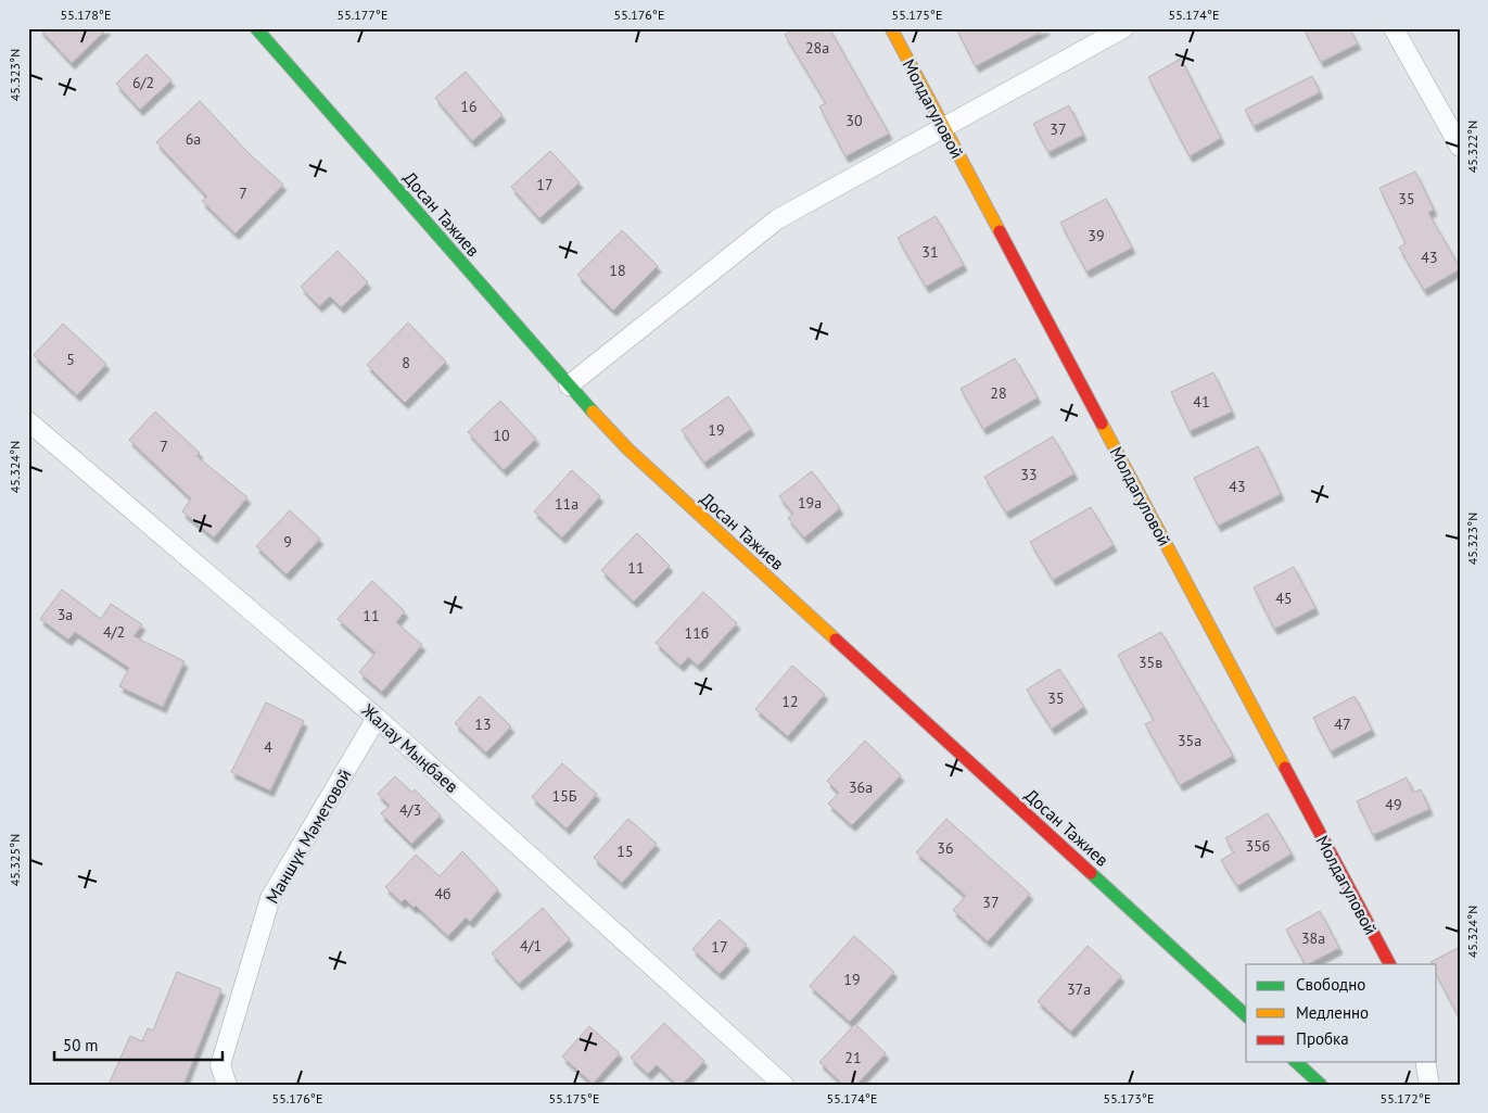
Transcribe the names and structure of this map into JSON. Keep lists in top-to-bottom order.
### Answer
{
  "streets": {
    "street": [
      "Молдагуловой",
      "Досан Тажиев",
      "Жалау Мыңбаев",
      "Маншүк Мәметовой"
    ]
  },
  "crossings": [
    ["Жалау Мыңбаев", "Маншүк Мәметовой"]
  ],
  "house_numbers": [
    "28а",
    "6/2",
    "16",
    "30",
    "37",
    "6а",
    "17",
    "7",
    "35",
    "39",
    "31",
    "43",
    "18",
    "5",
    "8",
    "28",
    "41",
    "19",
    "10",
    "7",
    "33",
    "43",
    "19а",
    "11а",
    "9",
    "11",
    "45",
    "3а",
    "11",
    "4/2",
    "11б",
    "35в",
    "35",
    "12",
    "13",
    "47",
    "35а",
    "4",
    "36а",
    "15Б",
    "49",
    "4/3",
    "35б",
    "36",
    "15",
    "4б",
    "37",
    "38а",
    "4/1",
    "17",
    "19",
    "37а",
    "21"
  ],
  "legend": ["Свободно", "Медленно", "Пробка"],
  "scale_bar": "50 m",
  "coordinates": [
    "55.178°E",
    "55.177°E",
    "55.176°E",
    "55.175°E",
    "55.174°E",
    "45.323°N",
    "45.322°N",
    "45.324°N",
    "45.325°N",
    "55.173°E",
    "55.172°E"
  ]
}
